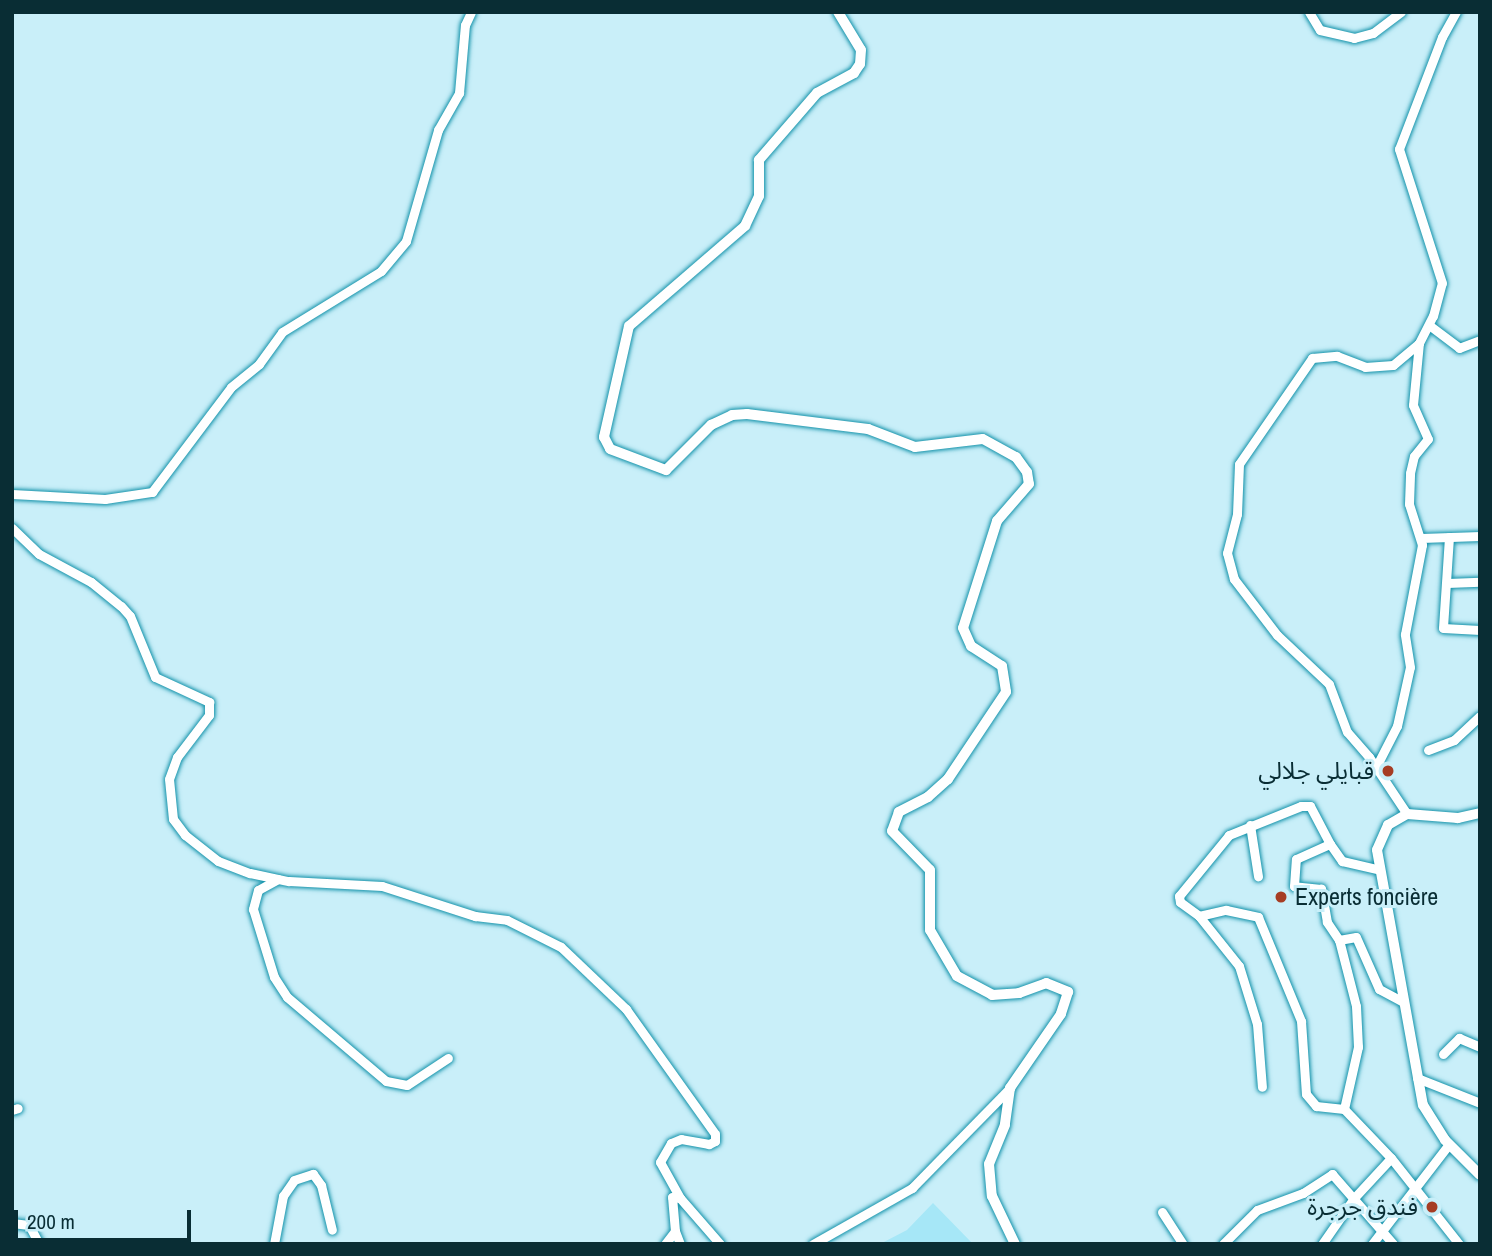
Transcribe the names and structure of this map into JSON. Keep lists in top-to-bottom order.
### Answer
{
  "places": ["قبايلي جلالي", "Experts foncière", "فندق جرجرة"],
  "scale_bar": "200 m"
}
